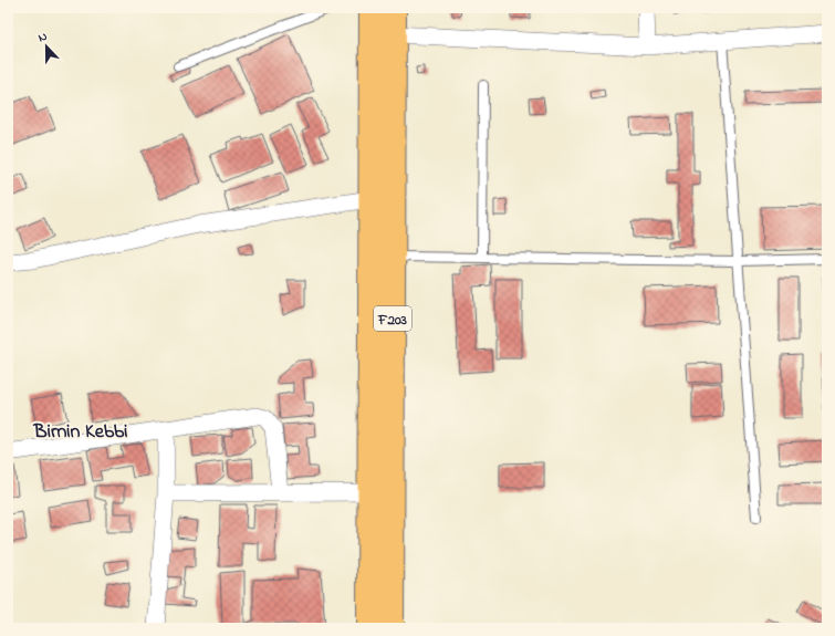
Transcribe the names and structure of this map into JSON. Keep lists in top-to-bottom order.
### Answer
{
  "streets": {
    "main road": ["F203"]
  },
  "districts": ["Birnin Kebbi"],
  "north": "top"
}
